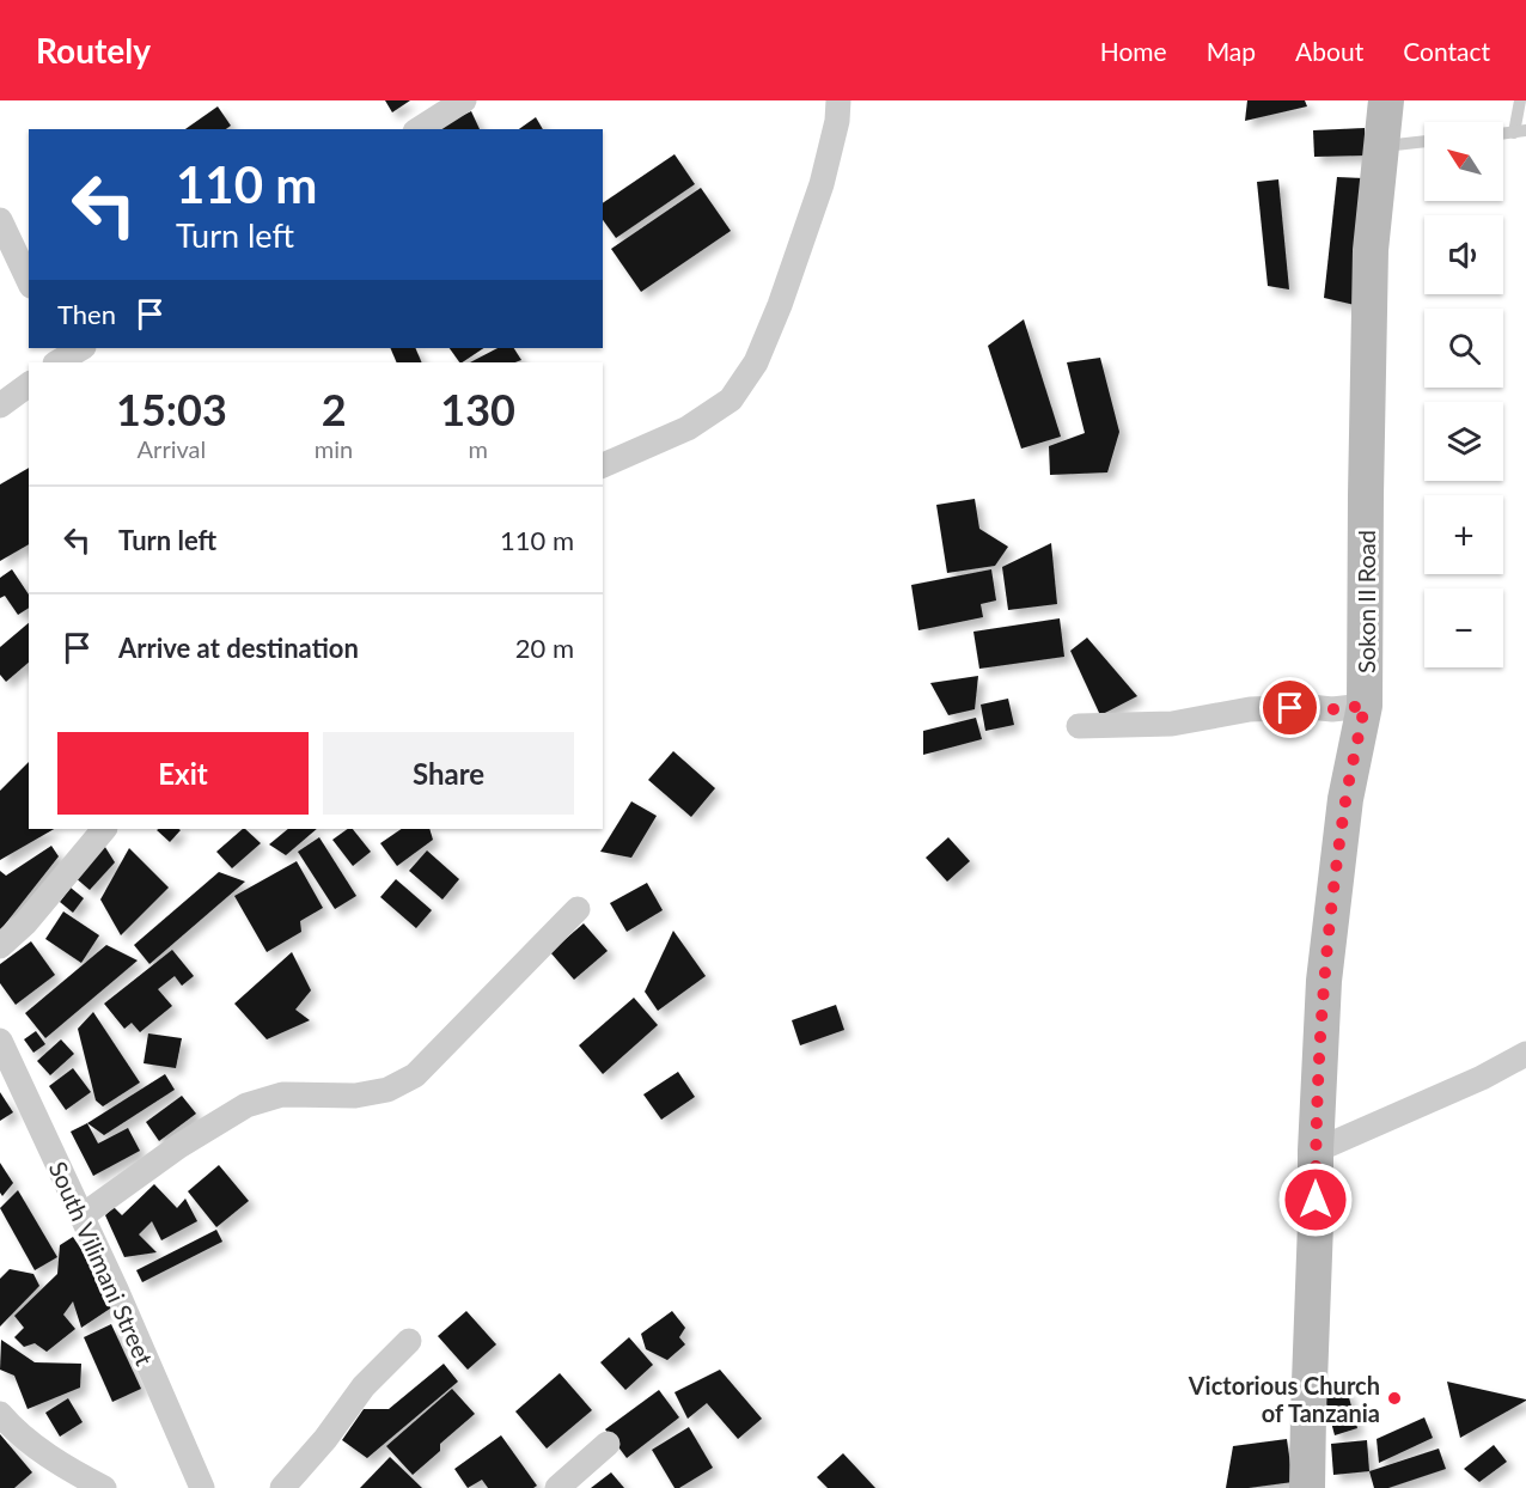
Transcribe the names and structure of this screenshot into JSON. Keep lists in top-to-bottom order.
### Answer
{
  "streets": {
    "street": ["Sokon II Road", "South Vilimani Street"]
  },
  "places": ["Victorious Church of Tanzania"],
  "north": "top left",
  "page": {
    "header": "Routely",
    "nav": [
      "Home",
      "Map",
      "About",
      "Contact"
    ],
    "map_buttons": ["+", "−"],
    "turn": ["110 m", "Turn left"],
    "then": "Then",
    "eta": [
      "15:03",
      "Arrival",
      "2",
      "min",
      "130",
      "m"
    ],
    "list": [
      {
        "name": "Turn left",
        "value": "110 m"
      },
      {
        "name": "Arrive at destination",
        "value": "20 m"
      }
    ],
    "buttons": ["Exit", "Share"]
  }
}
